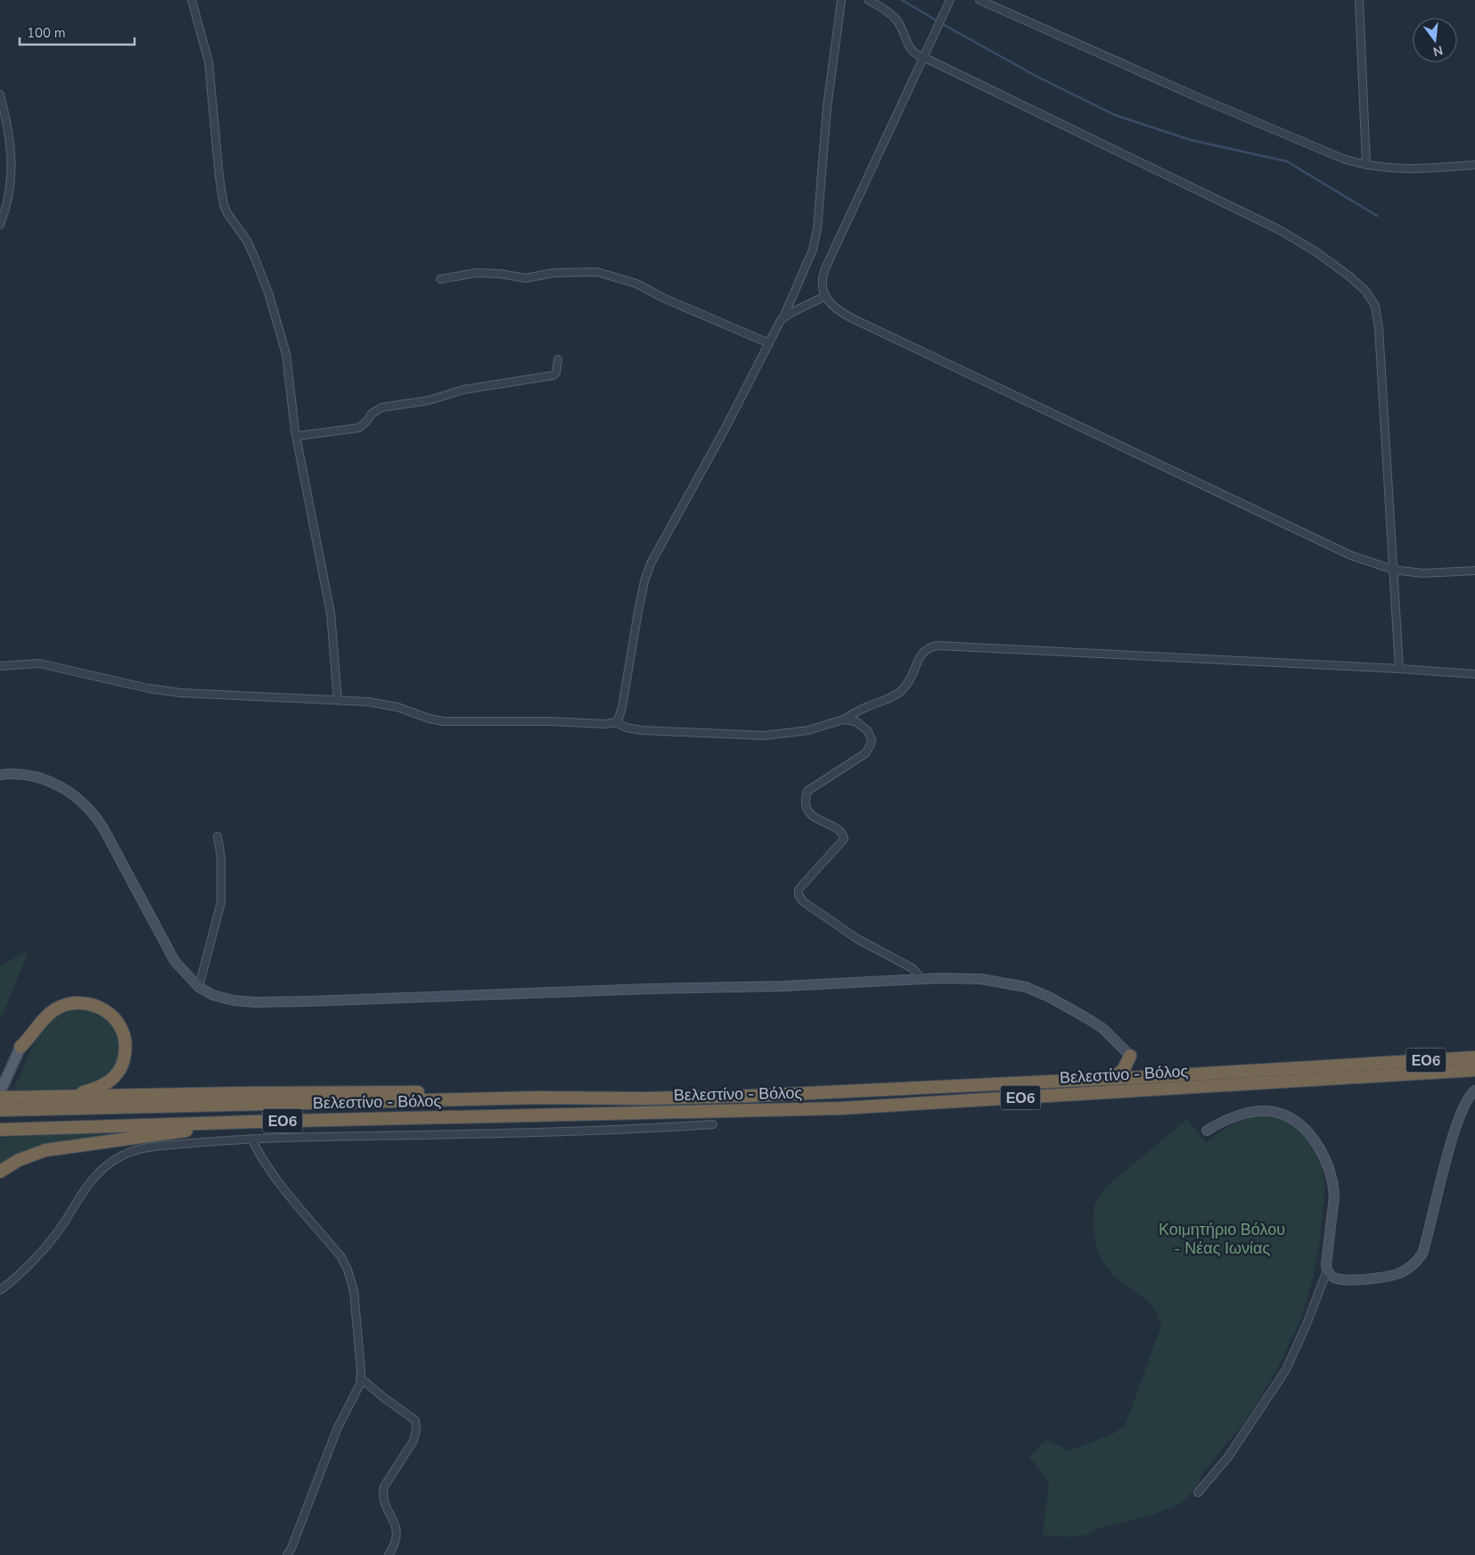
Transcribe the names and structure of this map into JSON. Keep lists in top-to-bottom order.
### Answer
{
  "streets": {
    "highway": ["ΕΟ6", "Βελεστίνο - Βόλος"]
  },
  "parks": ["Κοιμητήριο Βόλου - Νέας Ιωνίας"],
  "scale_bar": "100 m",
  "north": "bottom"
}
